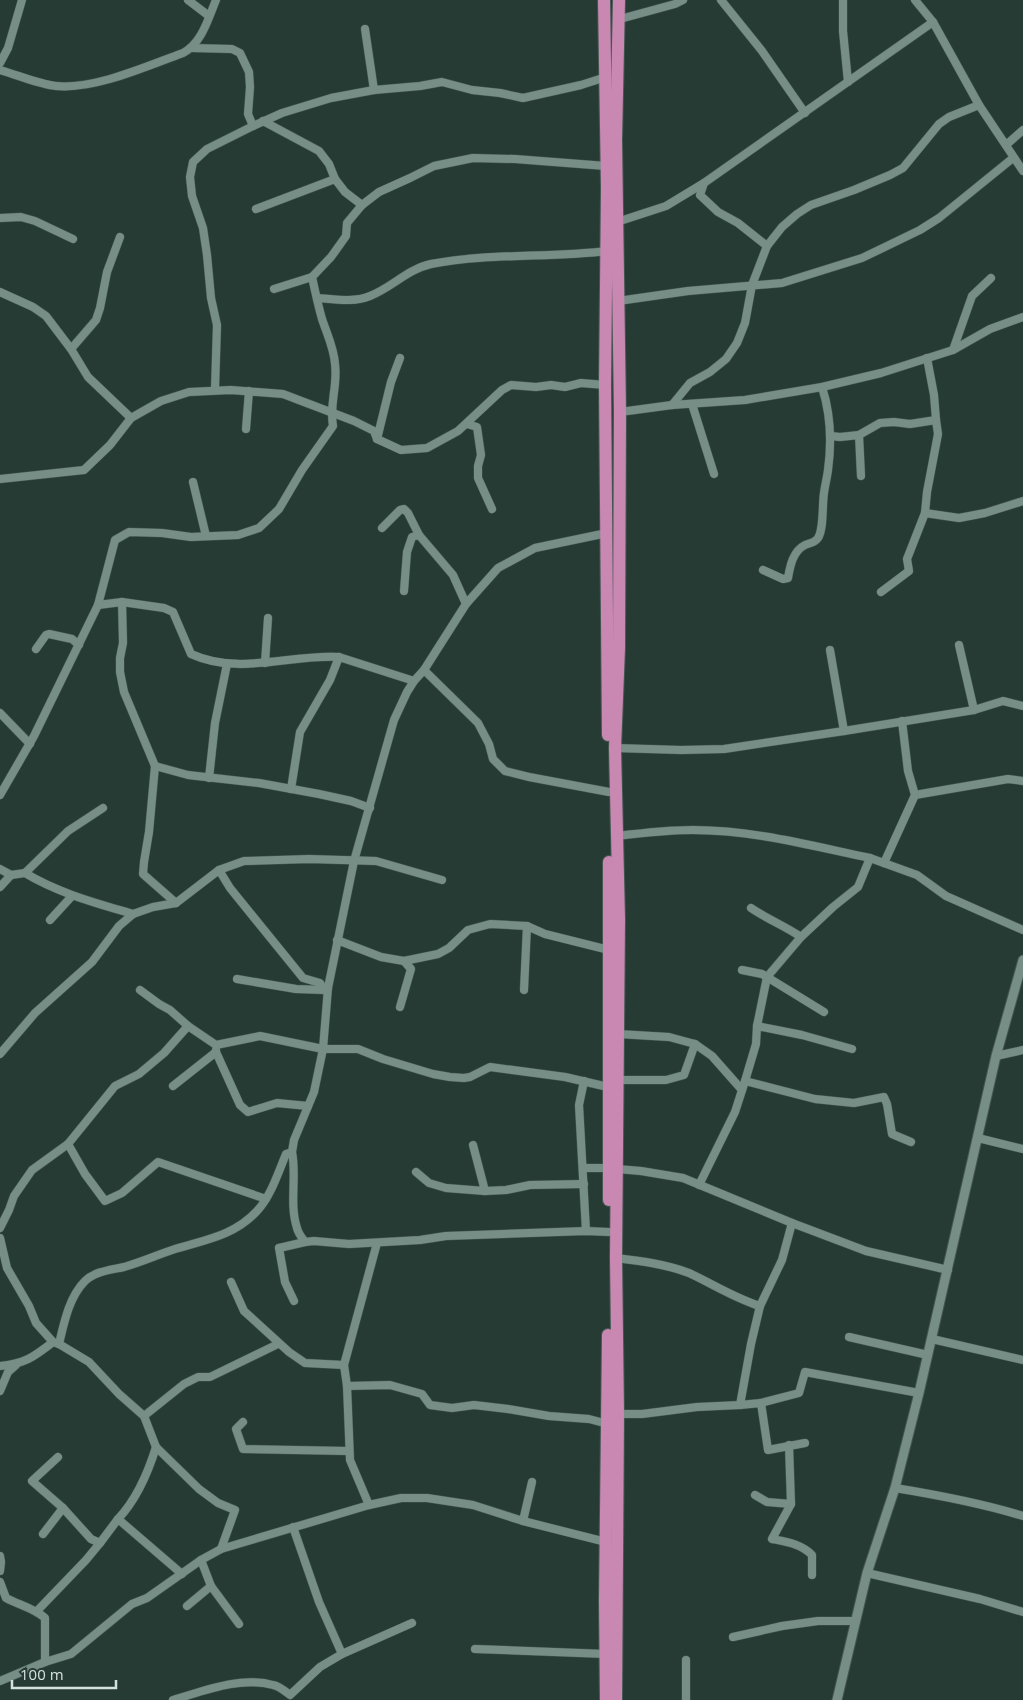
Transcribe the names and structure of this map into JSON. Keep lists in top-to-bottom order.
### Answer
{
  "scale_bar": "100 m"
}
